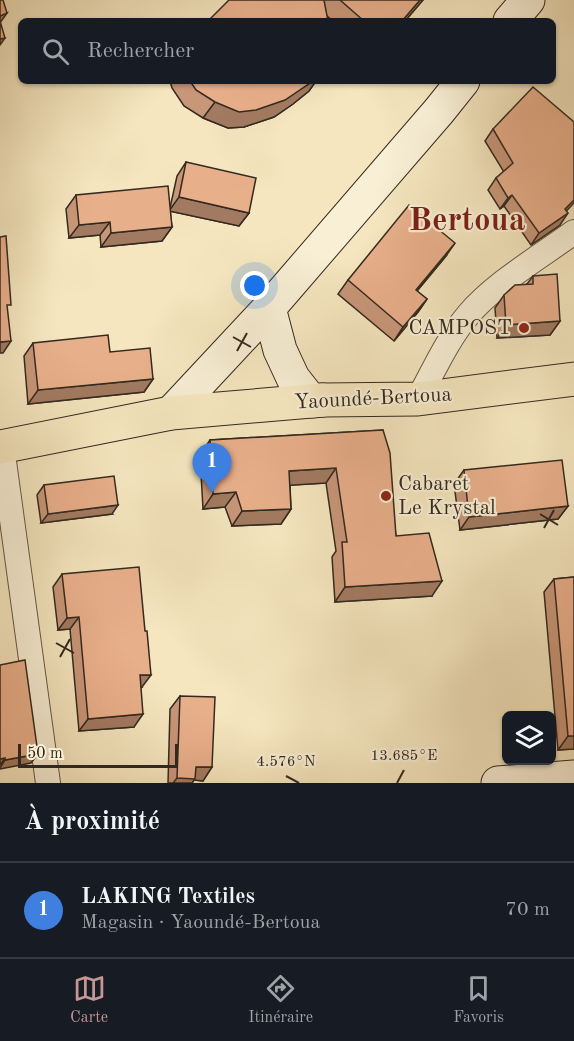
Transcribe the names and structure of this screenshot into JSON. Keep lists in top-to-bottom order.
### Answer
{
  "streets": {
    "highway": ["Yaoundé-Bertoua"]
  },
  "districts": ["Bertoua"],
  "places": ["CAMPOST", "Cabaret Le Krystal"],
  "scale_bar": "50 m",
  "page": {
    "search": "Rechercher",
    "pins": "1",
    "scale": "50 m",
    "heading": "À proximité",
    "list": [
      {
        "mark": "1",
        "name": "LAKING Textiles",
        "note": "Magasin · Yaoundé-Bertoua",
        "value": "70 m"
      }
    ],
    "nav": ["Carte", "Itinéraire", "Favoris"]
  },
  "coordinates": ["13.685°E", "4.576°N"]
}
